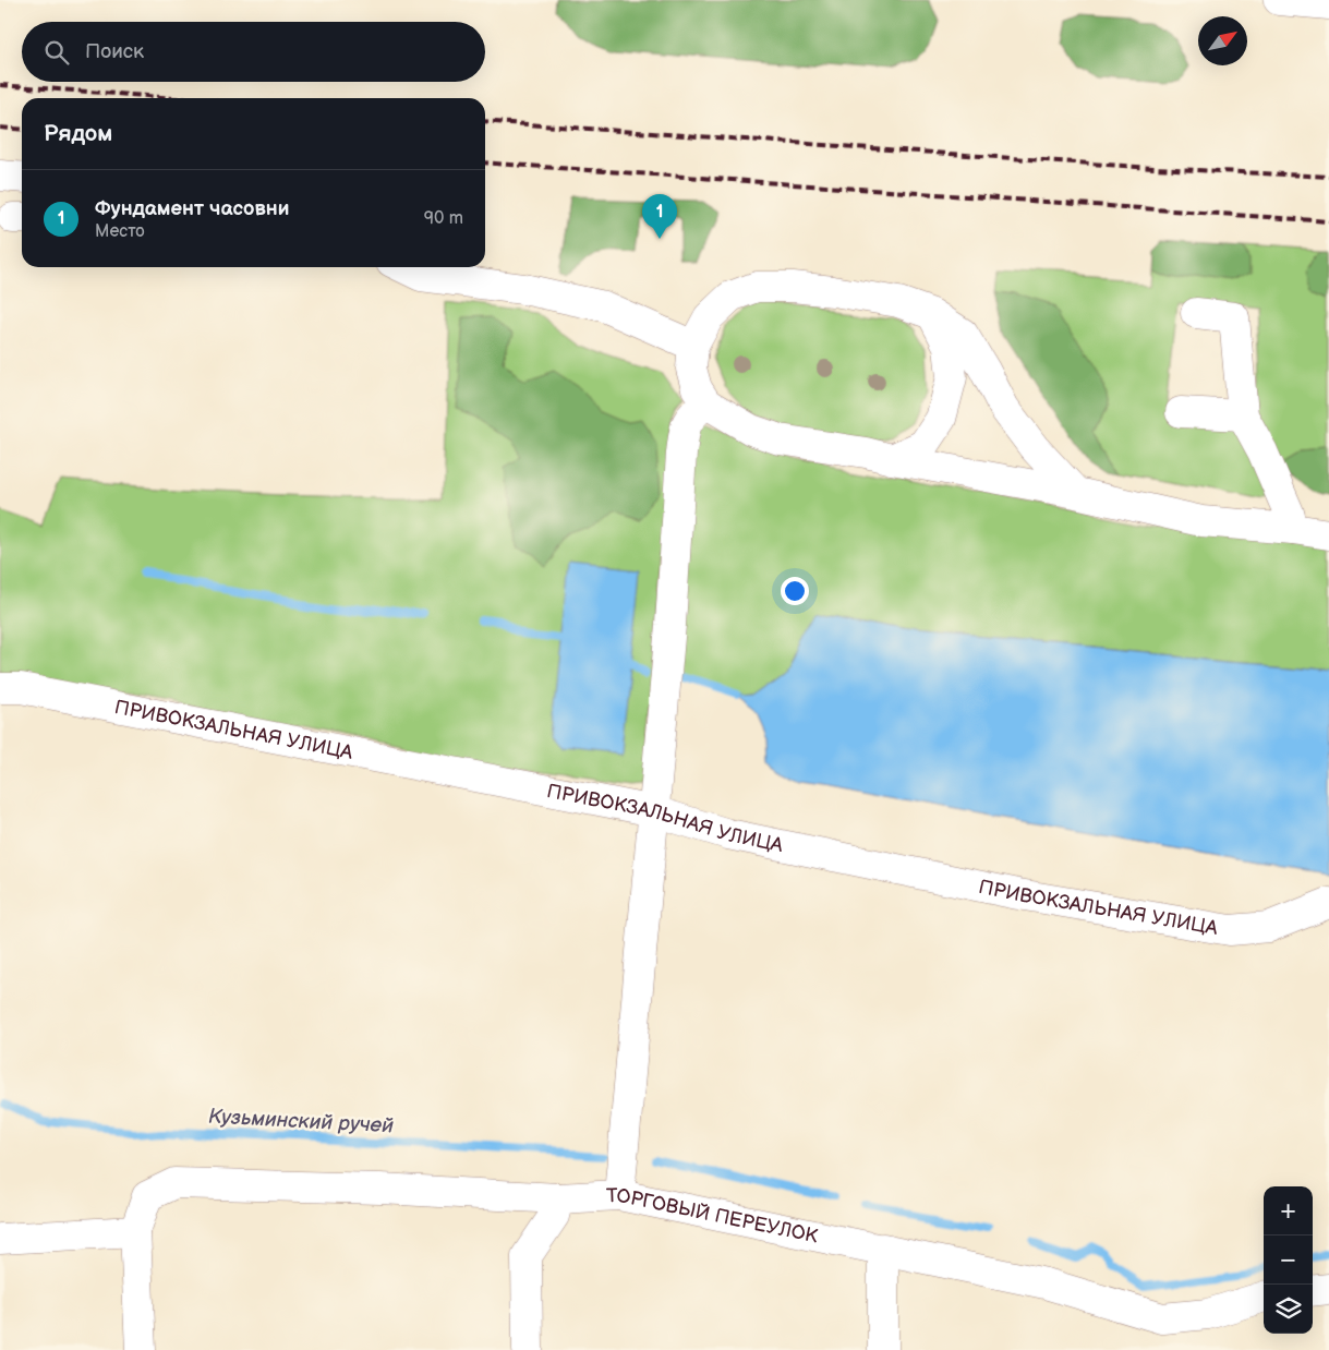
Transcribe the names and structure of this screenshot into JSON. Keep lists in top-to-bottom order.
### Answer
{
  "streets": {
    "street": ["ПРИВОКЗАЛЬНАЯ УЛИЦА", "ТОРГОВЫЙ ПЕРЕУЛОК"]
  },
  "water": ["Кузьминский ручей"],
  "north": "top right",
  "page": {
    "search": "Поиск",
    "heading": "Рядом",
    "list": [
      {
        "mark": "1",
        "name": "Фундамент часовни",
        "note": "Место",
        "value": "90 m"
      }
    ],
    "pins": "1",
    "map_buttons": ["+", "−"]
  }
}
